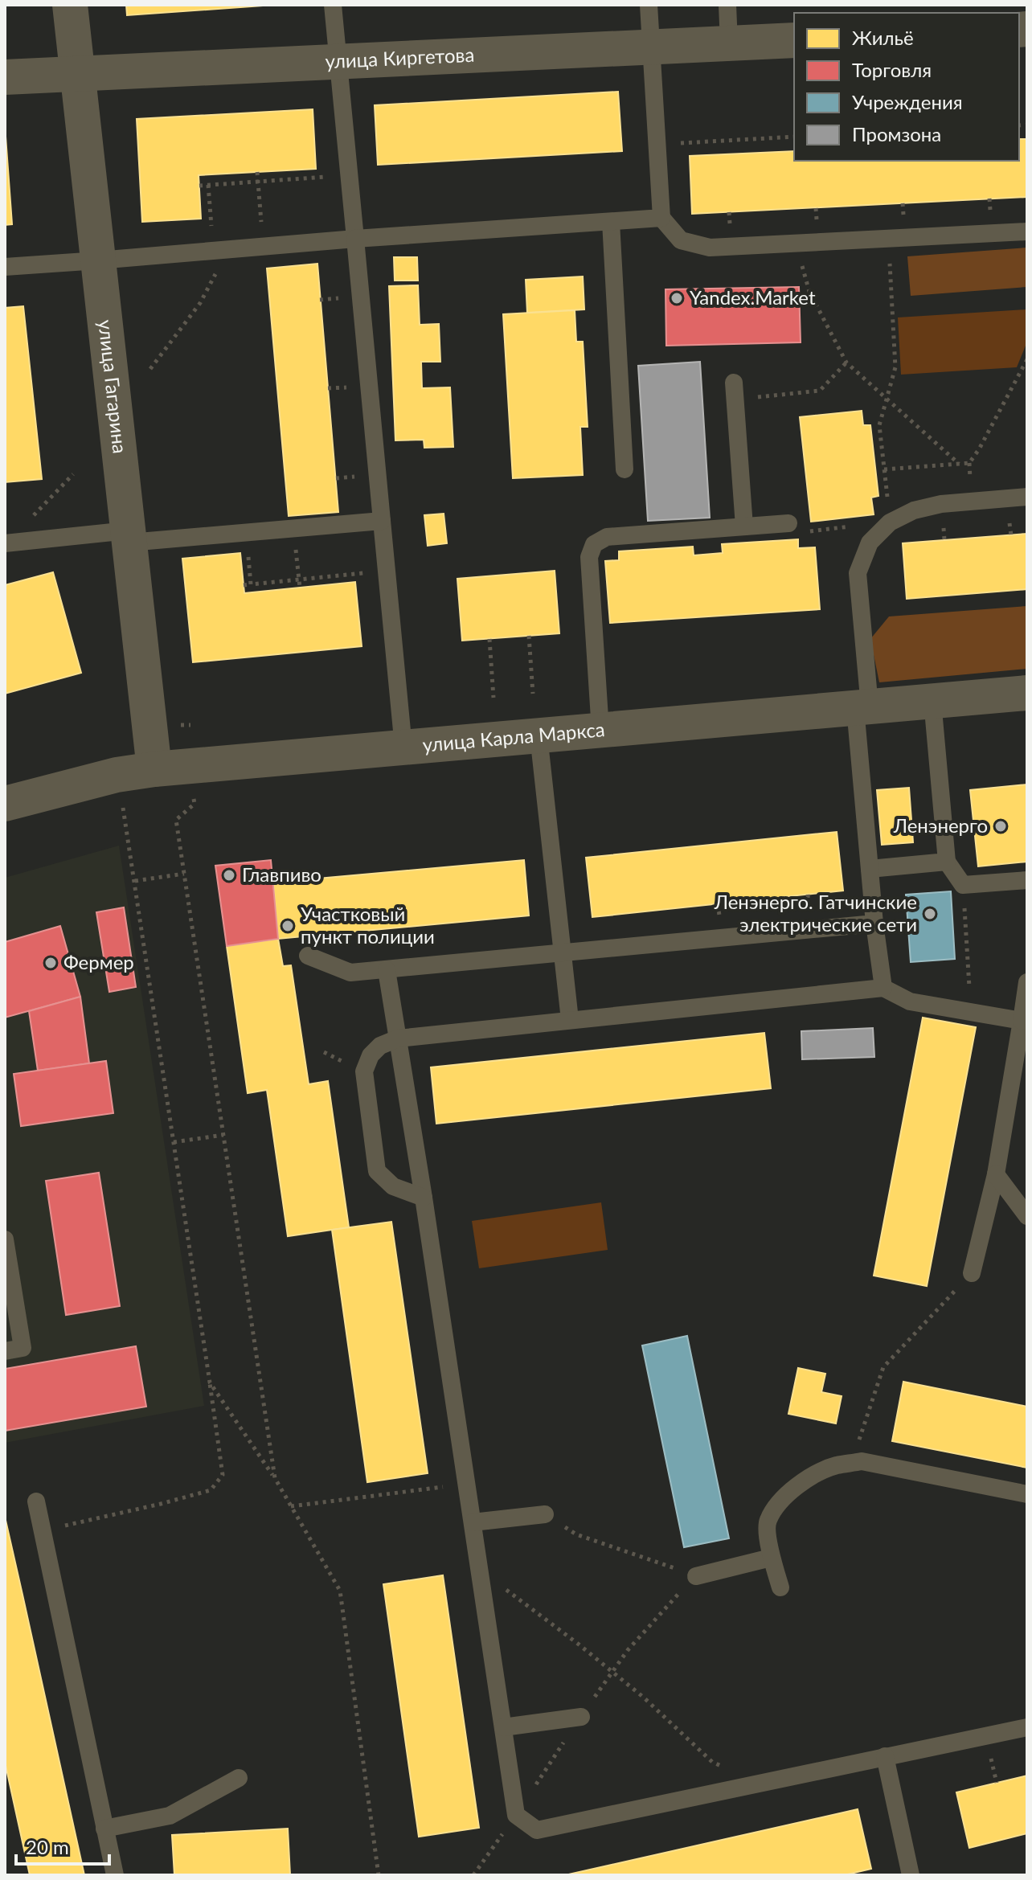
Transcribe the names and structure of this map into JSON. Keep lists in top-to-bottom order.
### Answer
{
  "streets": {
    "street": ["улица Киргетова", "улица Гагарина", "улица Карла Маркса"]
  },
  "crossings": [
    ["улица Киргетова", "улица Гагарина"],
    ["улица Гагарина", "улица Карла Маркса"]
  ],
  "places": [
    "Yandex.Market",
    "Ленэнерго",
    "Главпиво",
    "Ленэнерго. Гатчинские электрические сети",
    "Участковый пункт полиции",
    "Фермер"
  ],
  "legend": [
    "Жильё",
    "Торговля",
    "Учреждения",
    "Промзона"
  ],
  "scale_bar": "20 m"
}
